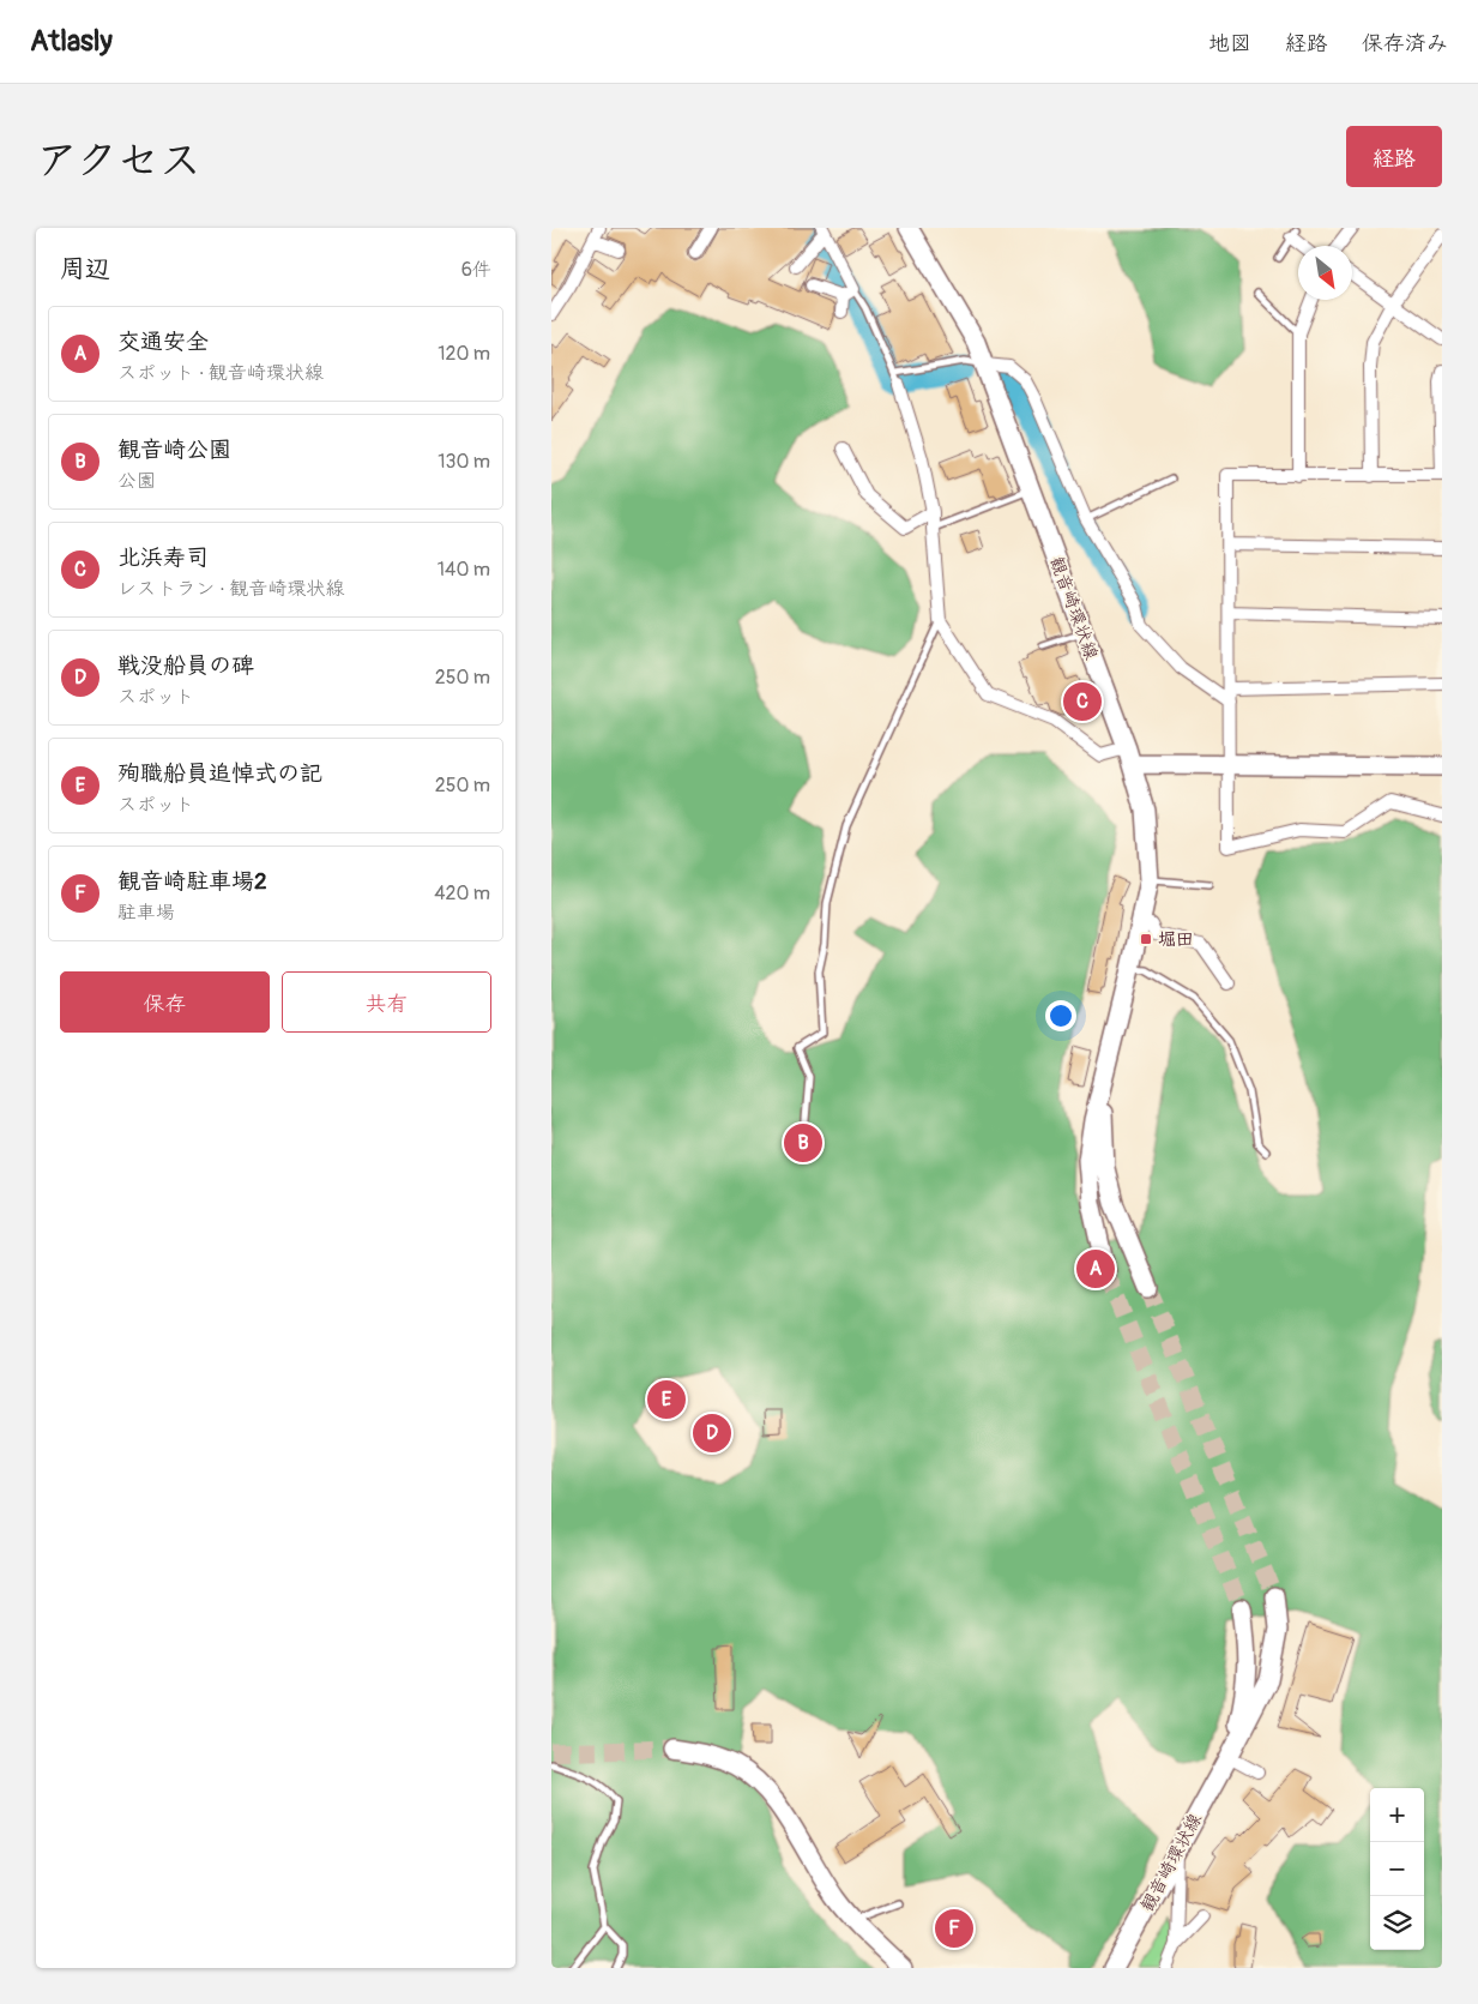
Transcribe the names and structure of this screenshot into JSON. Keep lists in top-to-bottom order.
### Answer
{
  "streets": {
    "main road": ["観音崎環状線"]
  },
  "places": {
    "transit": ["堀田"]
  },
  "north": "bottom right",
  "page": {
    "header": "Atlasly",
    "nav": ["地図", "経路", "保存済み"],
    "title": "アクセス",
    "buttons": [
      "経路",
      ["保存", "共有"]
    ],
    "heading": ["周辺", "6件"],
    "list": [
      {
        "mark": "A",
        "name": "交通安全",
        "note": "スポット · 観音崎環状線",
        "value": "120 m"
      },
      {
        "mark": "B",
        "name": "観音崎公園",
        "note": "公園",
        "value": "130 m"
      },
      {
        "mark": "C",
        "name": "北浜寿司",
        "note": "レストラン · 観音崎環状線",
        "value": "140 m"
      },
      {
        "mark": "D",
        "name": "戦没船員の碑",
        "note": "スポット",
        "value": "250 m"
      },
      {
        "mark": "E",
        "name": "殉職船員追悼式の記",
        "note": "スポット",
        "value": "250 m"
      },
      {
        "mark": "F",
        "name": "観音崎駐車場2",
        "note": "駐車場",
        "value": "420 m"
      }
    ],
    "pins": [
      "C",
      "B",
      "A",
      "E",
      "D",
      "F"
    ],
    "map_buttons": ["+", "−"]
  }
}
